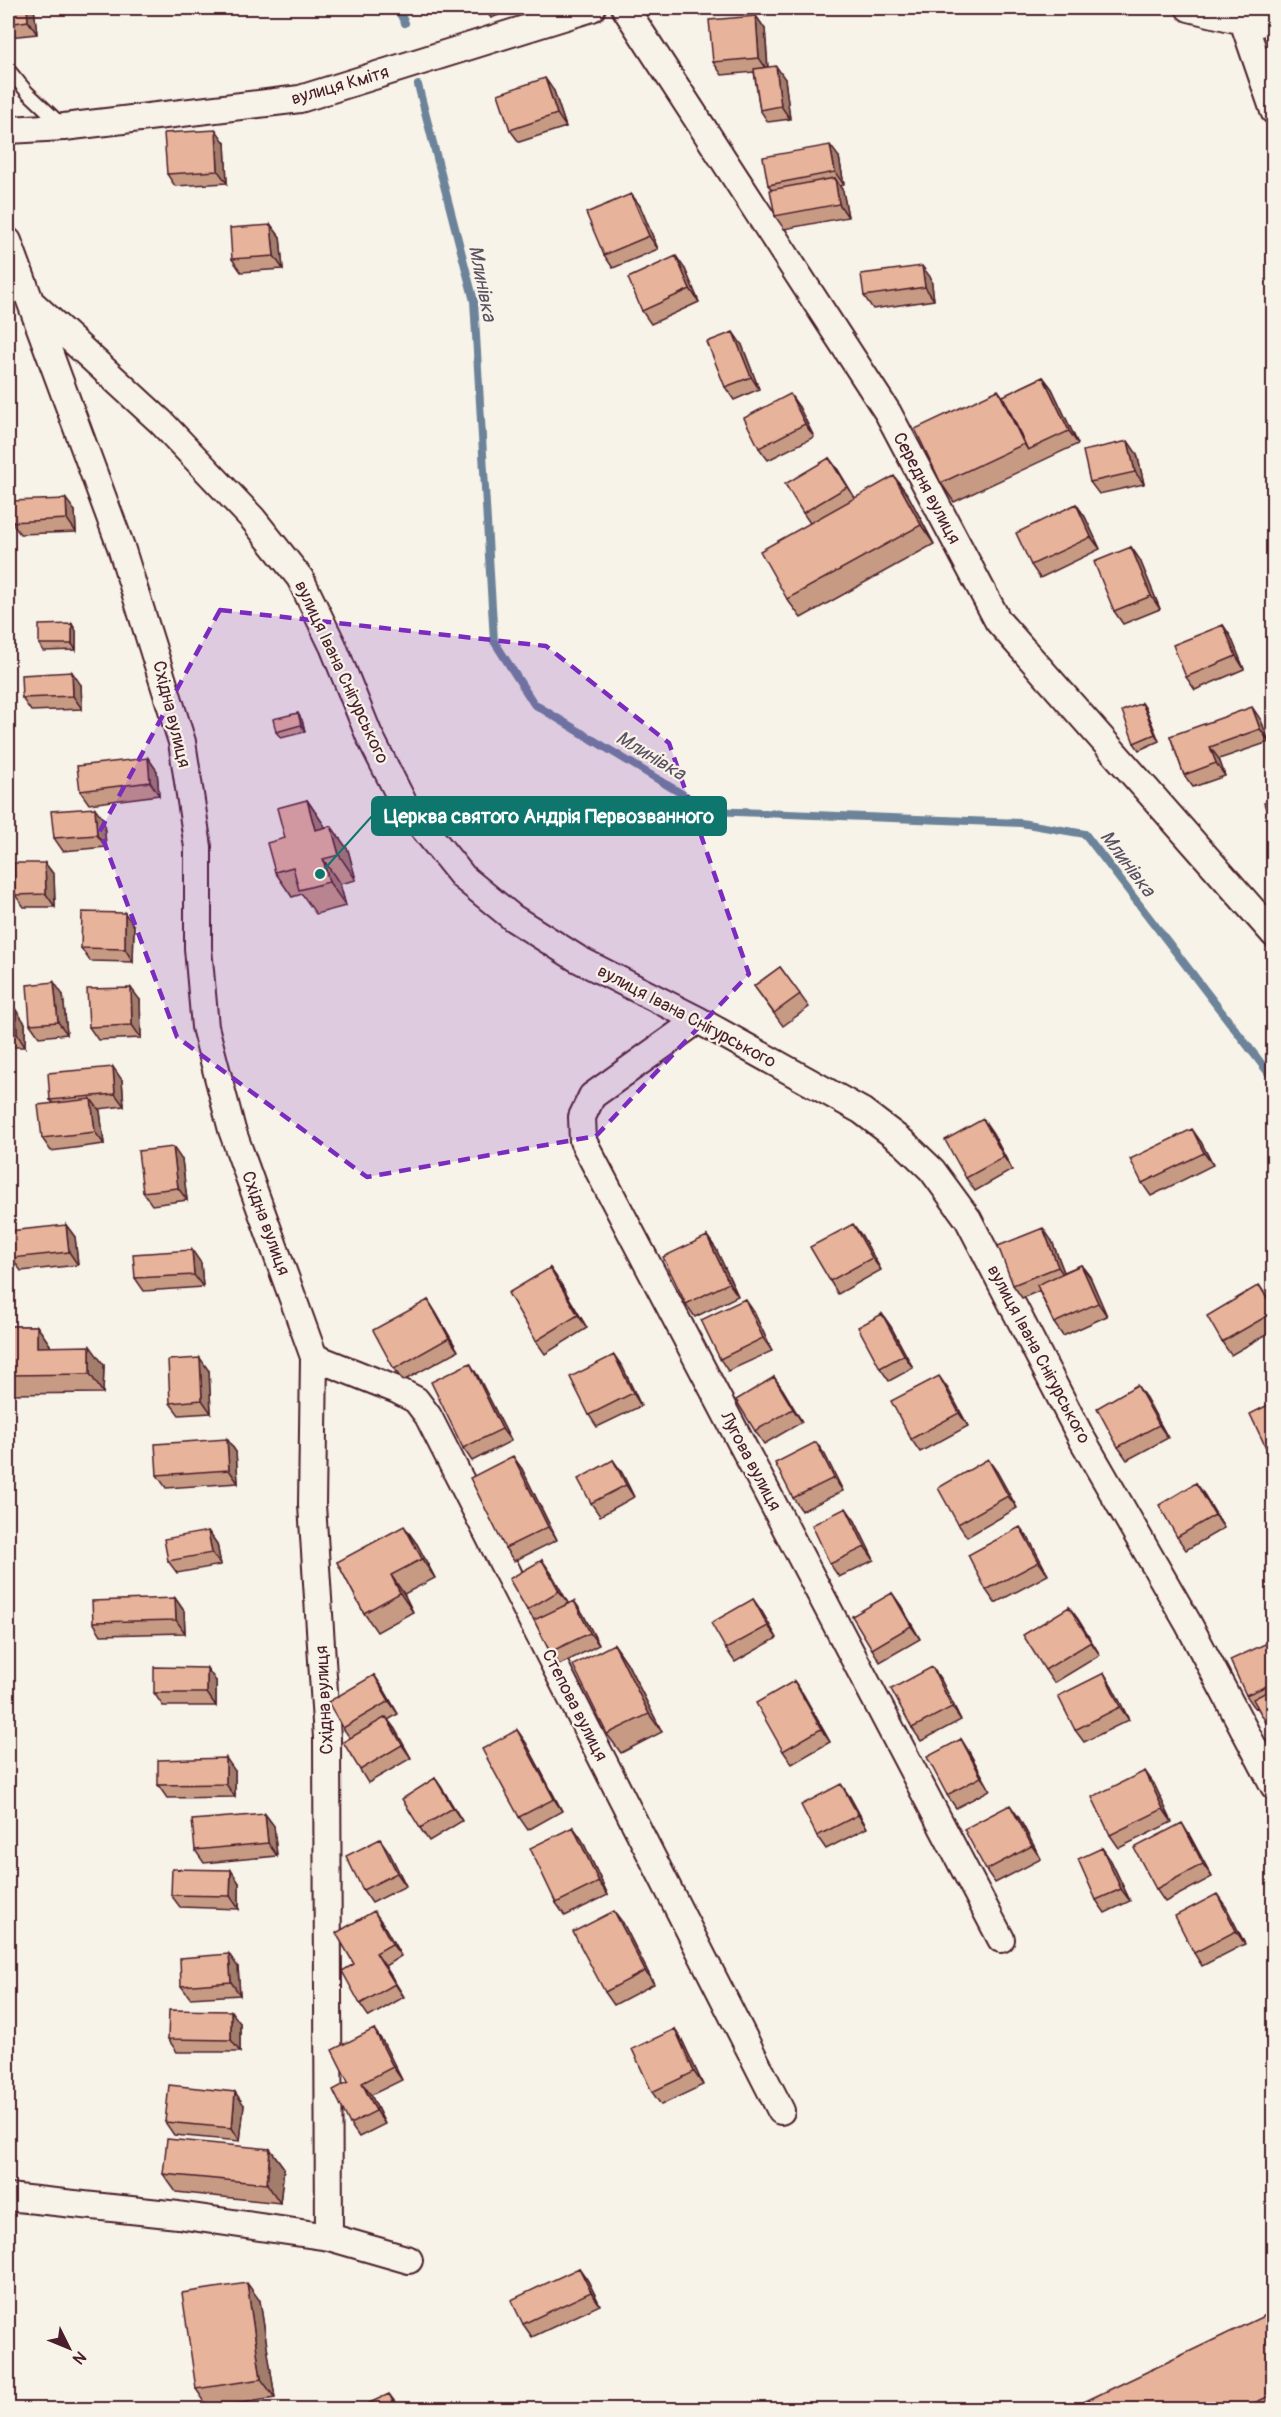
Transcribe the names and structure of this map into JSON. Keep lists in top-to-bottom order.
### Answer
{
  "streets": {
    "street": [
      "вулиця Кмітя",
      "Середня вулиця",
      "вулиця Івана Снігурського",
      "Східна вулиця",
      "Лугова вулиця",
      "Степова вулиця"
    ]
  },
  "crossings": [
    ["вулиця Івана Снігурського", "Східна вулиця"],
    ["вулиця Івана Снігурського", "Лугова вулиця"],
    ["Східна вулиця", "Степова вулиця"]
  ],
  "water": ["Млинівка"],
  "places": ["Церква святого Андрія Первозванного"],
  "north": "bottom right"
}
